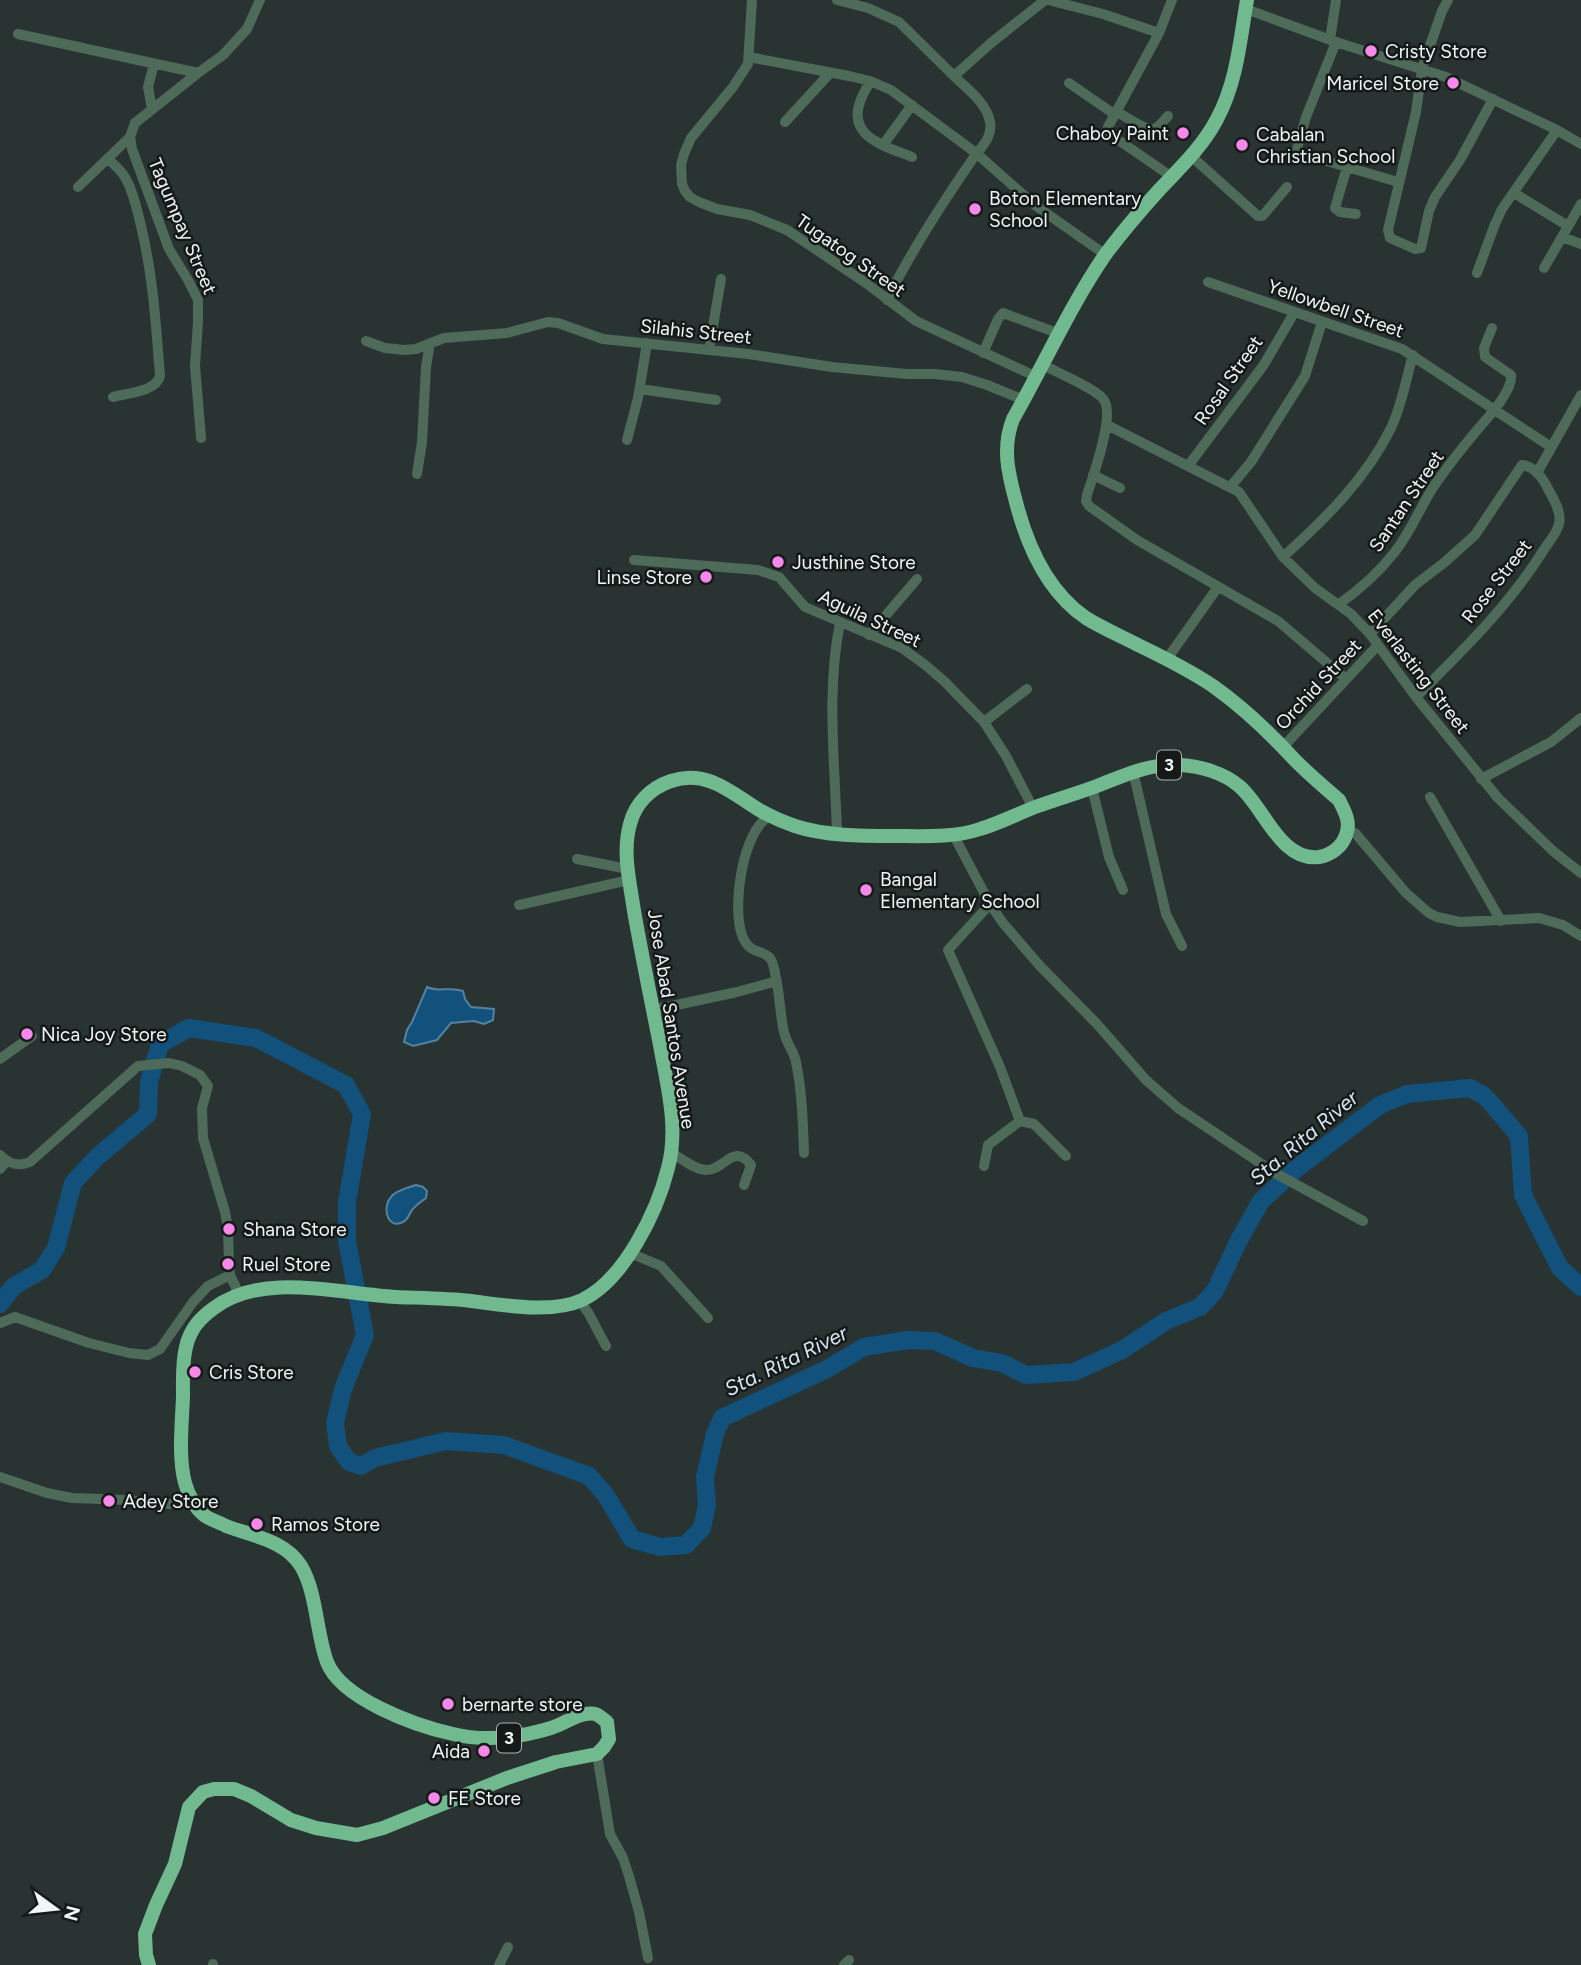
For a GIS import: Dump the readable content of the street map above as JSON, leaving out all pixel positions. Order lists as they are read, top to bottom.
{
  "streets": {
    "highway": ["3", "Jose Abad Santos Avenue"],
    "street": [
      "Tagumpay Street",
      "Tugatog Street",
      "Yellowbell Street",
      "Silahis Street",
      "Rosal Street",
      "Santan Street",
      "Rose Street",
      "Aguila Street",
      "Everlasting Street",
      "Orchid Street"
    ]
  },
  "crossings": [
    ["Yellowbell Street", "Rosal Street"],
    ["Yellowbell Street", "Santan Street"],
    ["Rosal Street", "Everlasting Street"],
    ["Santan Street", "Everlasting Street"],
    ["Rose Street", "Everlasting Street"],
    ["Aguila Street", "Jose Abad Santos Avenue"],
    ["Everlasting Street", "Orchid Street"],
    ["3", "Jose Abad Santos Avenue"]
  ],
  "water": ["Sta. Rita River"],
  "places": [
    "Cristy Store",
    "Maricel Store",
    "Chaboy Paint",
    "Cabalan Christian School",
    "Boton Elementary School",
    "Justhine Store",
    "Linse Store",
    "Bangal Elementary School",
    "Nica Joy Store",
    "Shana Store",
    "Ruel Store",
    "Cris Store",
    "Adey Store",
    "Ramos Store",
    "bernarte store",
    "Aida",
    "FE Store"
  ],
  "north": "right"
}
